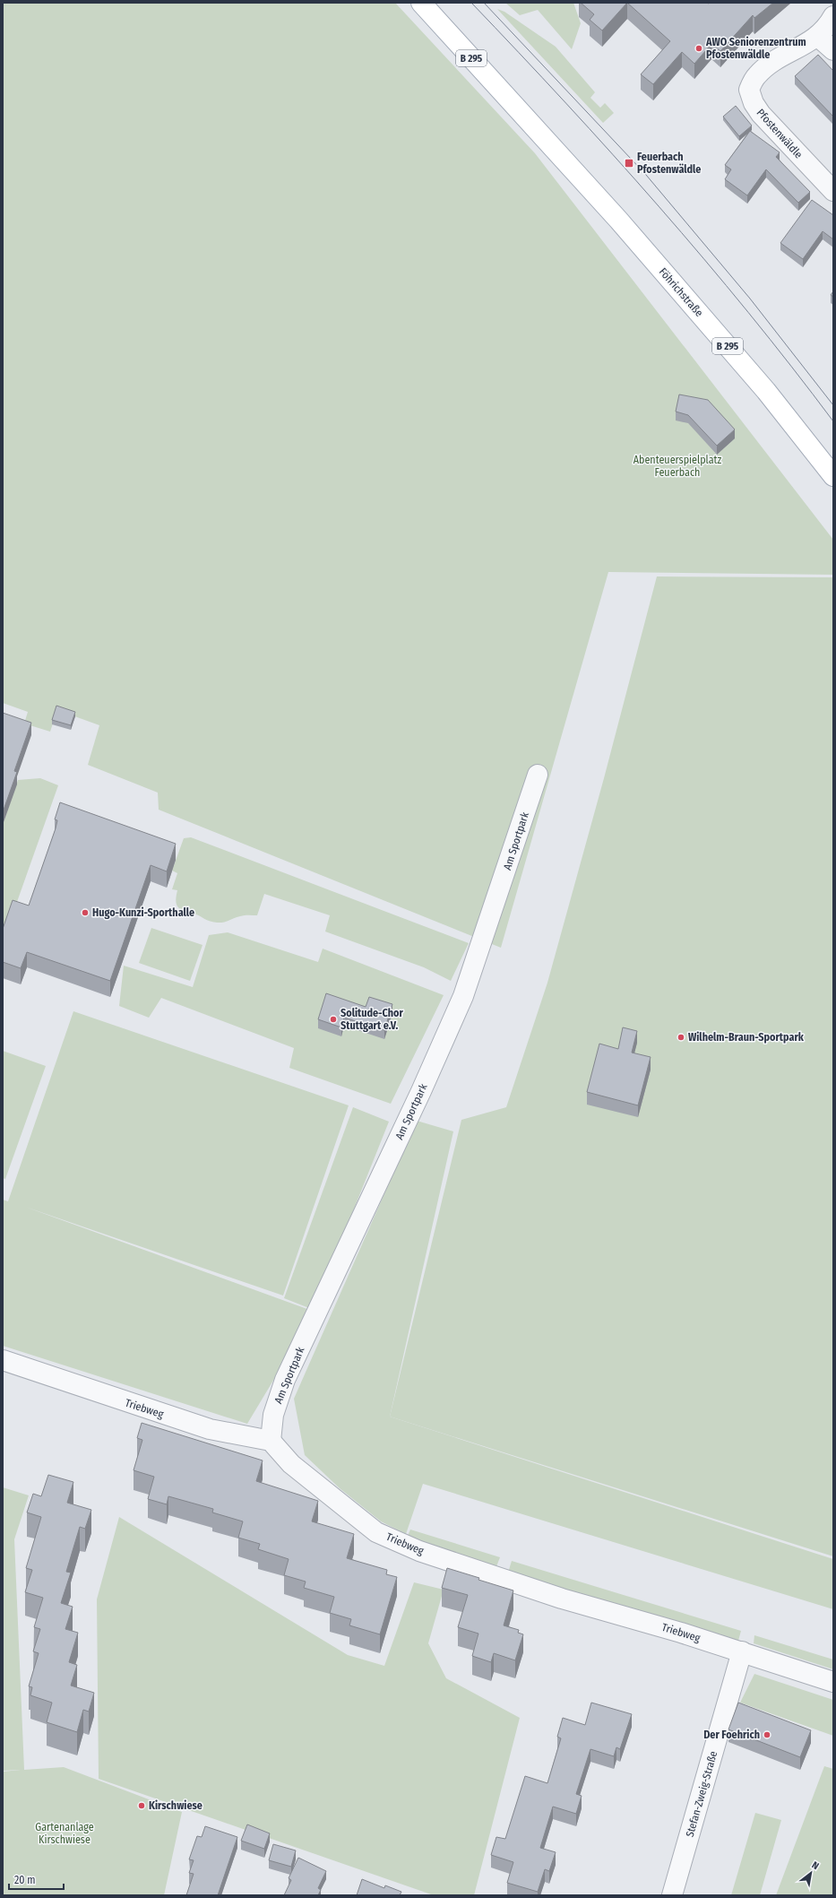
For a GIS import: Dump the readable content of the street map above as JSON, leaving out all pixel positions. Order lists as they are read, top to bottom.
{
  "streets": {
    "main road": ["B 295", "Föhrichstraße"],
    "street": [
      "Pfostenwäldle",
      "Am Sportpark",
      "Triebweg",
      "Stefan-Zweig-Straße"
    ]
  },
  "crossings": [
    ["Am Sportpark", "Triebweg"],
    ["Triebweg", "Stefan-Zweig-Straße"]
  ],
  "parks": ["Abenteuerspielplatz Feuerbach", "Gartenanlage Kirschwiese"],
  "places": {
    "other": [
      "AWO Seniorenzentrum Pfostenwäldle",
      "Hugo-Kunzi-Sporthalle",
      "Solitude-Chor Stuttgart e.V.",
      "Wilhelm-Braun-Sportpark",
      "Der Foehrich",
      "Kirschwiese"
    ],
    "transit": ["Feuerbach Pfostenwäldle"]
  },
  "scale_bar": "20 m",
  "north": "top right"
}
